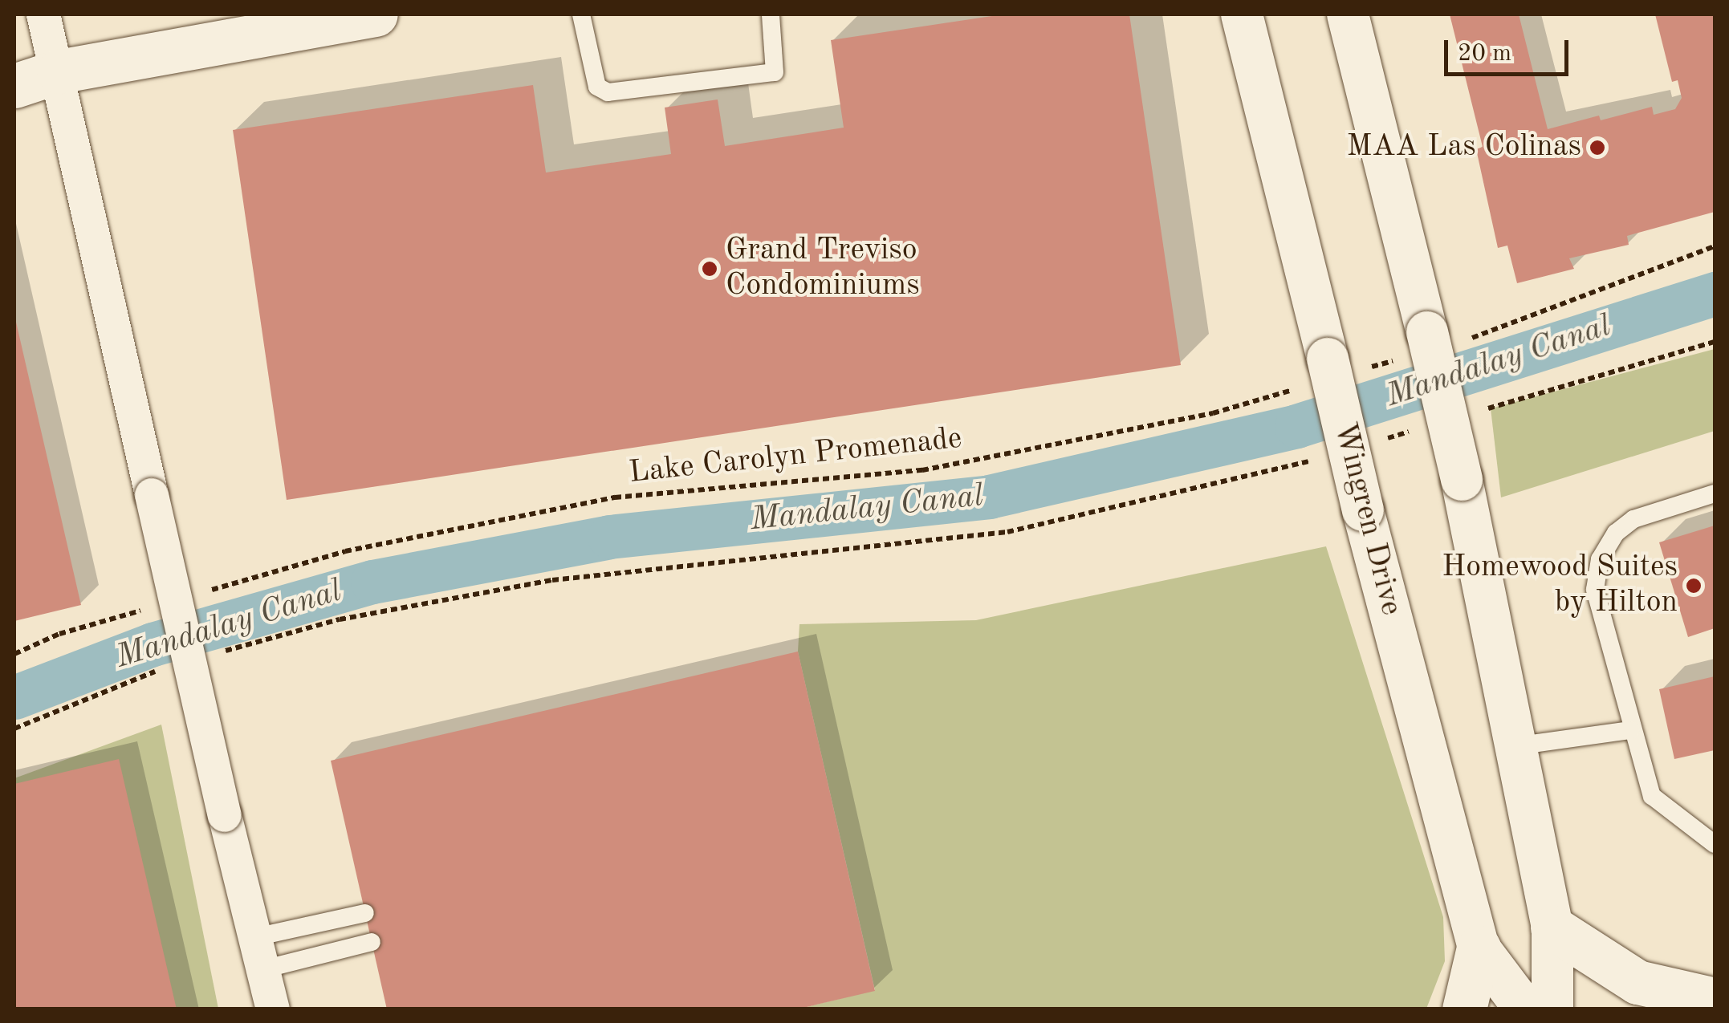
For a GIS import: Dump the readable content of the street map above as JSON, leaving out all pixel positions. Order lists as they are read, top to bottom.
{
  "streets": {
    "street": ["Wingren Drive"],
    "path": ["Lake Carolyn Promenade"]
  },
  "crossings": [
    ["Lake Carolyn Promenade", "Wingren Drive"]
  ],
  "water": ["Mandalay Canal"],
  "places": ["MAA Las Colinas", "Grand Treviso Condominiums", "Homewood Suites by Hilton"],
  "scale_bar": "20 m"
}
